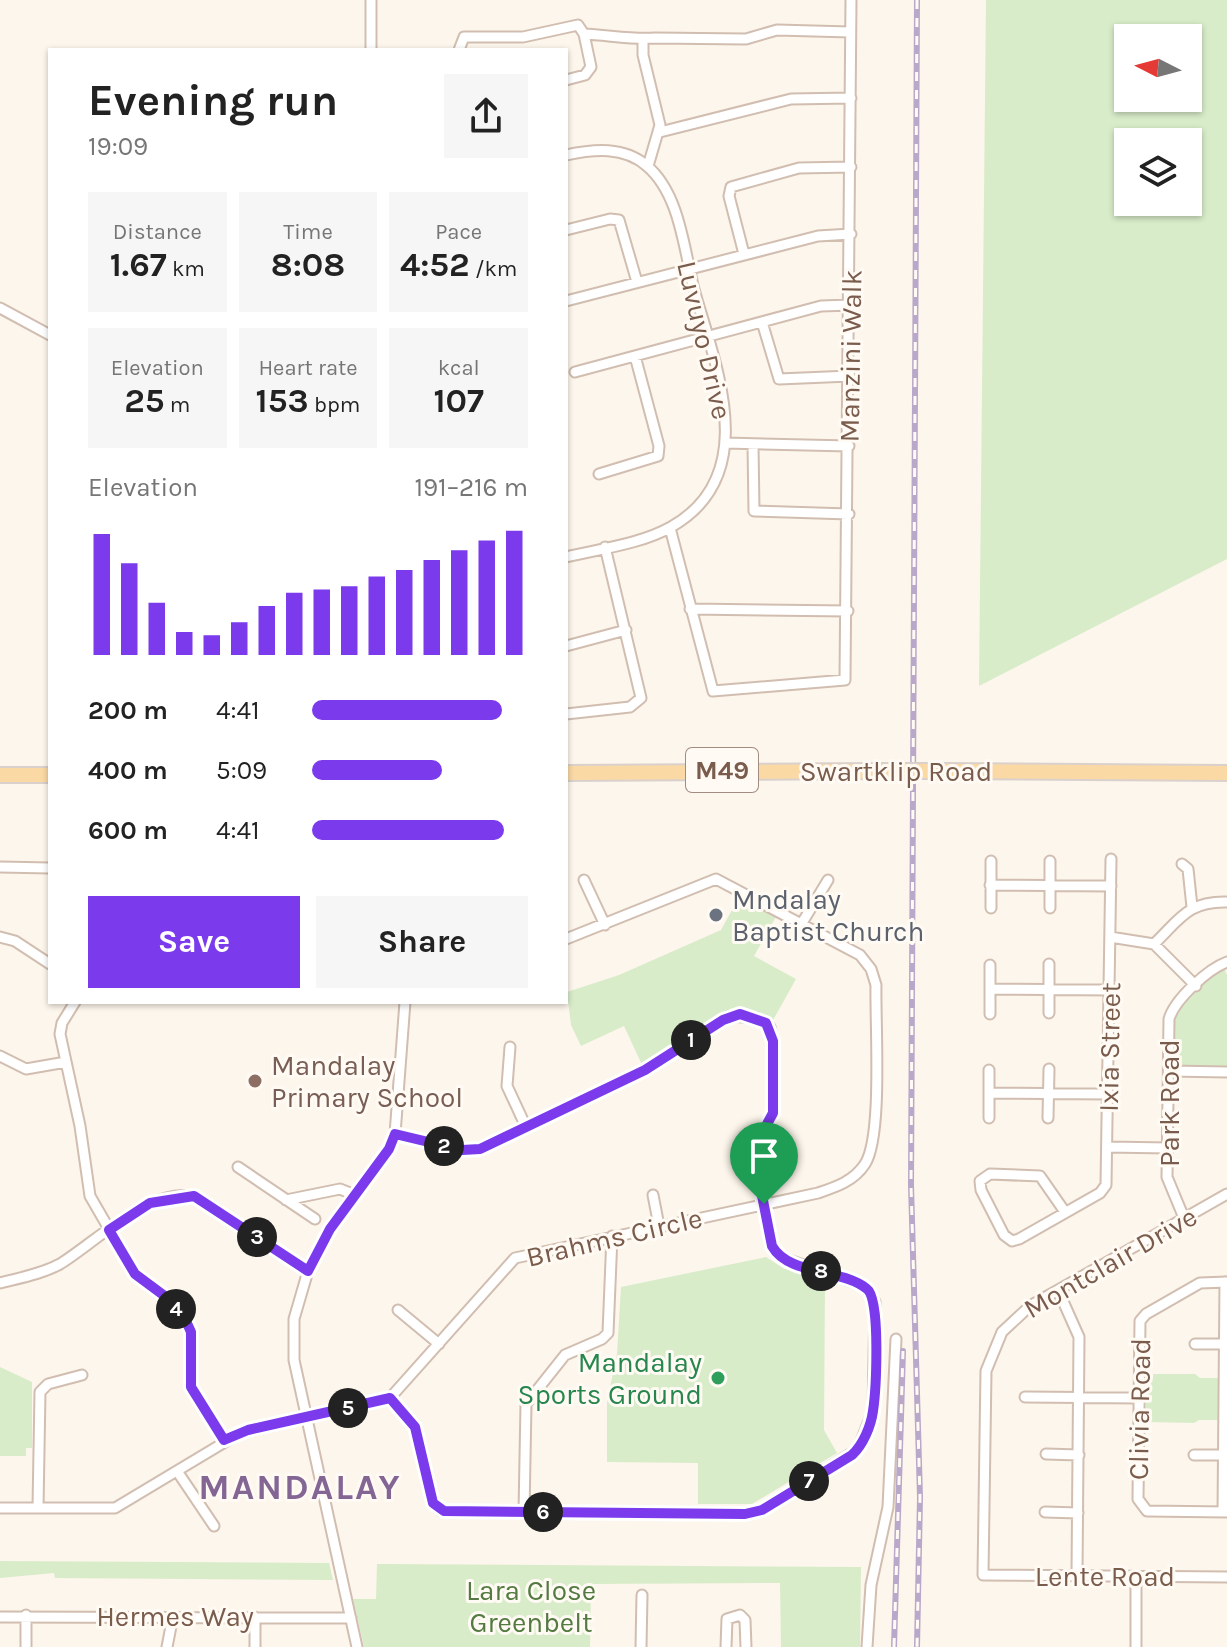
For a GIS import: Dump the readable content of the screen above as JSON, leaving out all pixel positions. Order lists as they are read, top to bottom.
{
  "streets": {
    "main road": ["M49", "Swartklip Road"],
    "street": [
      "Luvuyo Drive",
      "Manzini Walk",
      "Ixia Street",
      "Park Road",
      "Brahms Circle",
      "Montclair Drive",
      "Clivia Road",
      "Lente Road",
      "Hermes Way"
    ]
  },
  "crossings": [
    ["Park Road", "Montclair Drive"],
    ["Montclair Drive", "Lente Road"]
  ],
  "districts": ["MANDALAY"],
  "parks": ["Lara Close Greenbelt"],
  "places": ["Mndalay Baptist Church", "Mandalay Primary School", "Mandalay Sports Ground"],
  "north": "left",
  "page": {
    "heading": ["Evening run", "19:09"],
    "stats": [
      ["Distance", "1.67 km"],
      ["Time", "8:08"],
      ["Pace", "4:52 /km"],
      ["Elevation", "25 m"],
      ["Heart rate", "153 bpm"],
      ["kcal", "107"]
    ],
    "chart": ["Elevation", "191–216 m"],
    "list": [
      {
        "name": "200 m",
        "note": "4:41"
      },
      {
        "name": "400 m",
        "note": "5:09"
      },
      {
        "name": "600 m",
        "note": "4:41"
      }
    ],
    "buttons": ["Save", "Share"],
    "pins": [
      "1",
      "2",
      "3",
      "8",
      "4",
      "5",
      "7",
      "6"
    ]
  }
}
